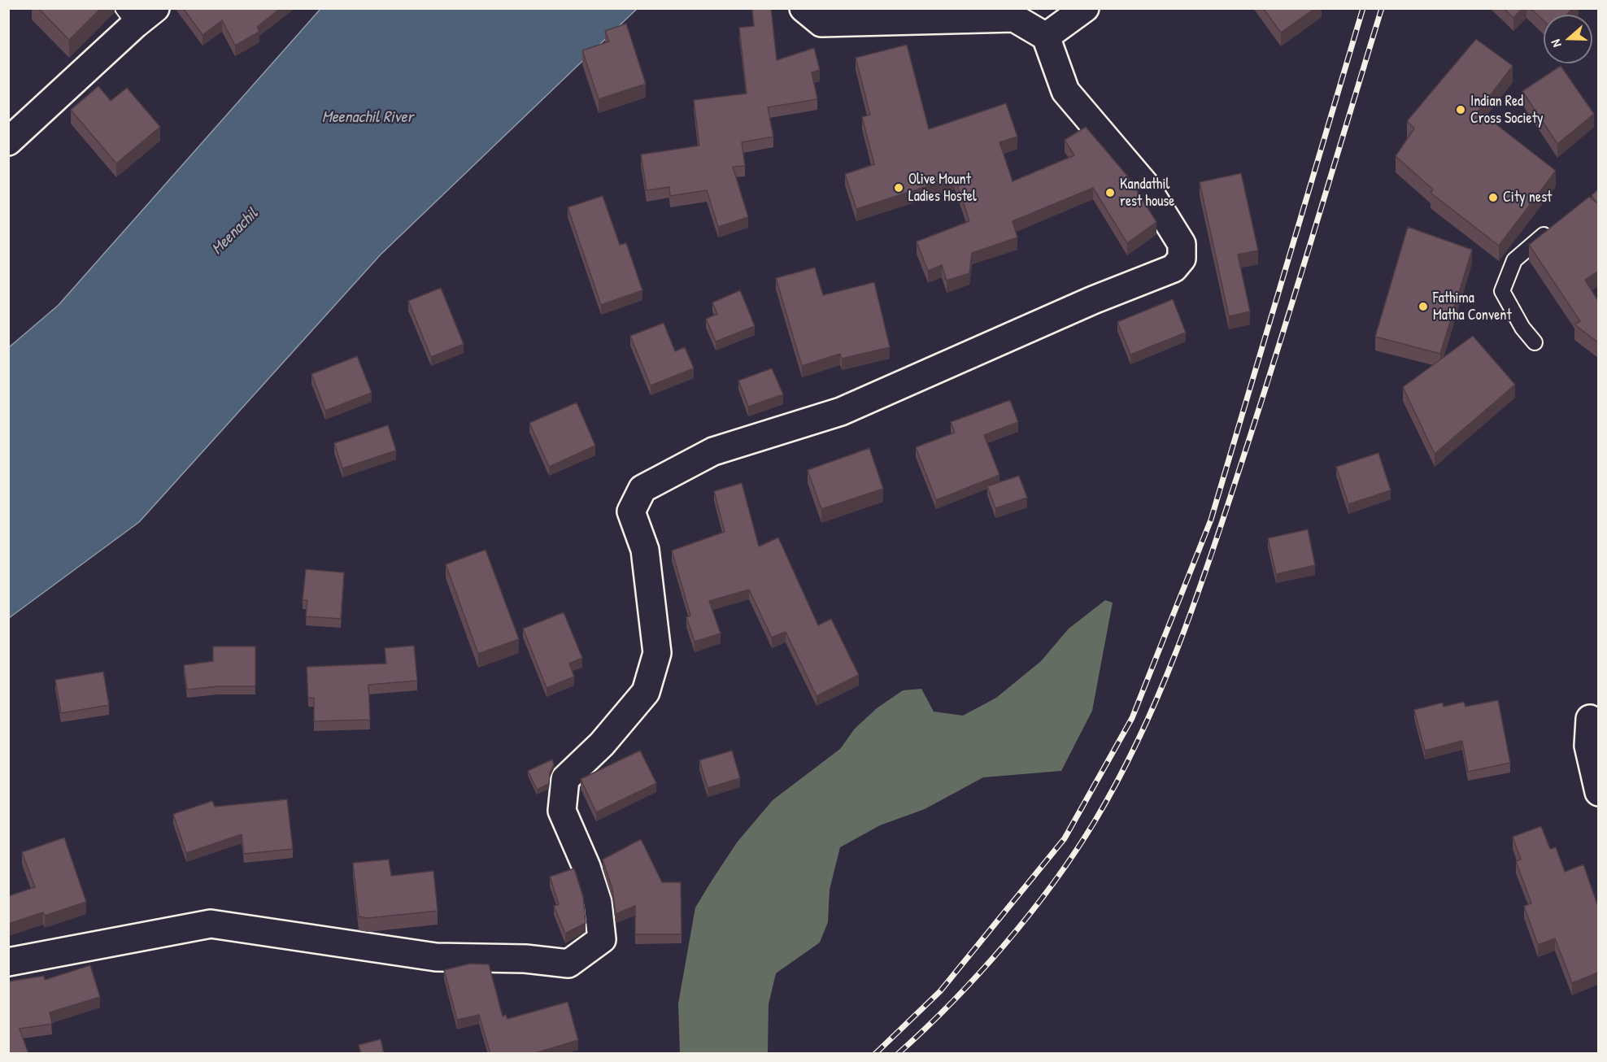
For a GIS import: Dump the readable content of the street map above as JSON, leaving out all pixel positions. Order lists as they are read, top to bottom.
{
  "water": ["Meenachil River", "Meenachil"],
  "places": [
    "Indian Red Cross Society",
    "Olive Mount Ladies Hostel",
    "Kandathil rest house",
    "City nest",
    "Fathima Matha Convent"
  ],
  "north": "left"
}
